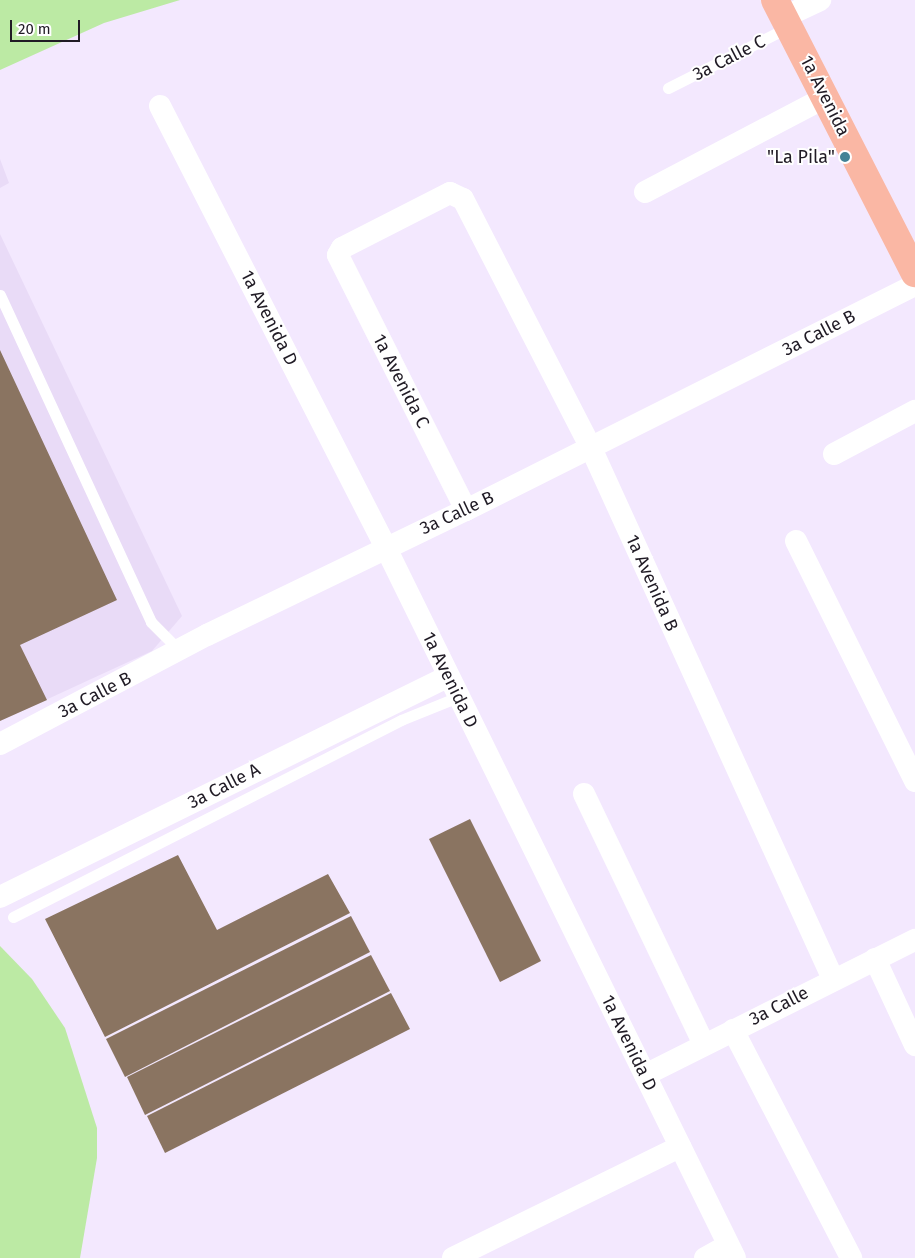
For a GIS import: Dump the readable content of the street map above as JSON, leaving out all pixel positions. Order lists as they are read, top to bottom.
{
  "streets": {
    "main road": ["1a Avenida"],
    "street": [
      "3a Calle C",
      "1a Avenida D",
      "3a Calle B",
      "1a Avenida C",
      "1a Avenida B",
      "3a Calle A",
      "3a Calle"
    ]
  },
  "crossings": [
    ["3a Calle C", "1a Avenida"],
    ["1a Avenida D", "3a Calle B"],
    ["1a Avenida D", "3a Calle A"],
    ["1a Avenida D", "3a Calle"],
    ["3a Calle B", "1a Avenida C"],
    ["3a Calle B", "1a Avenida B"],
    ["1a Avenida C", "1a Avenida B"],
    ["1a Avenida B", "3a Calle"]
  ],
  "places": ["\"La Pila\""],
  "scale_bar": "20 m"
}
